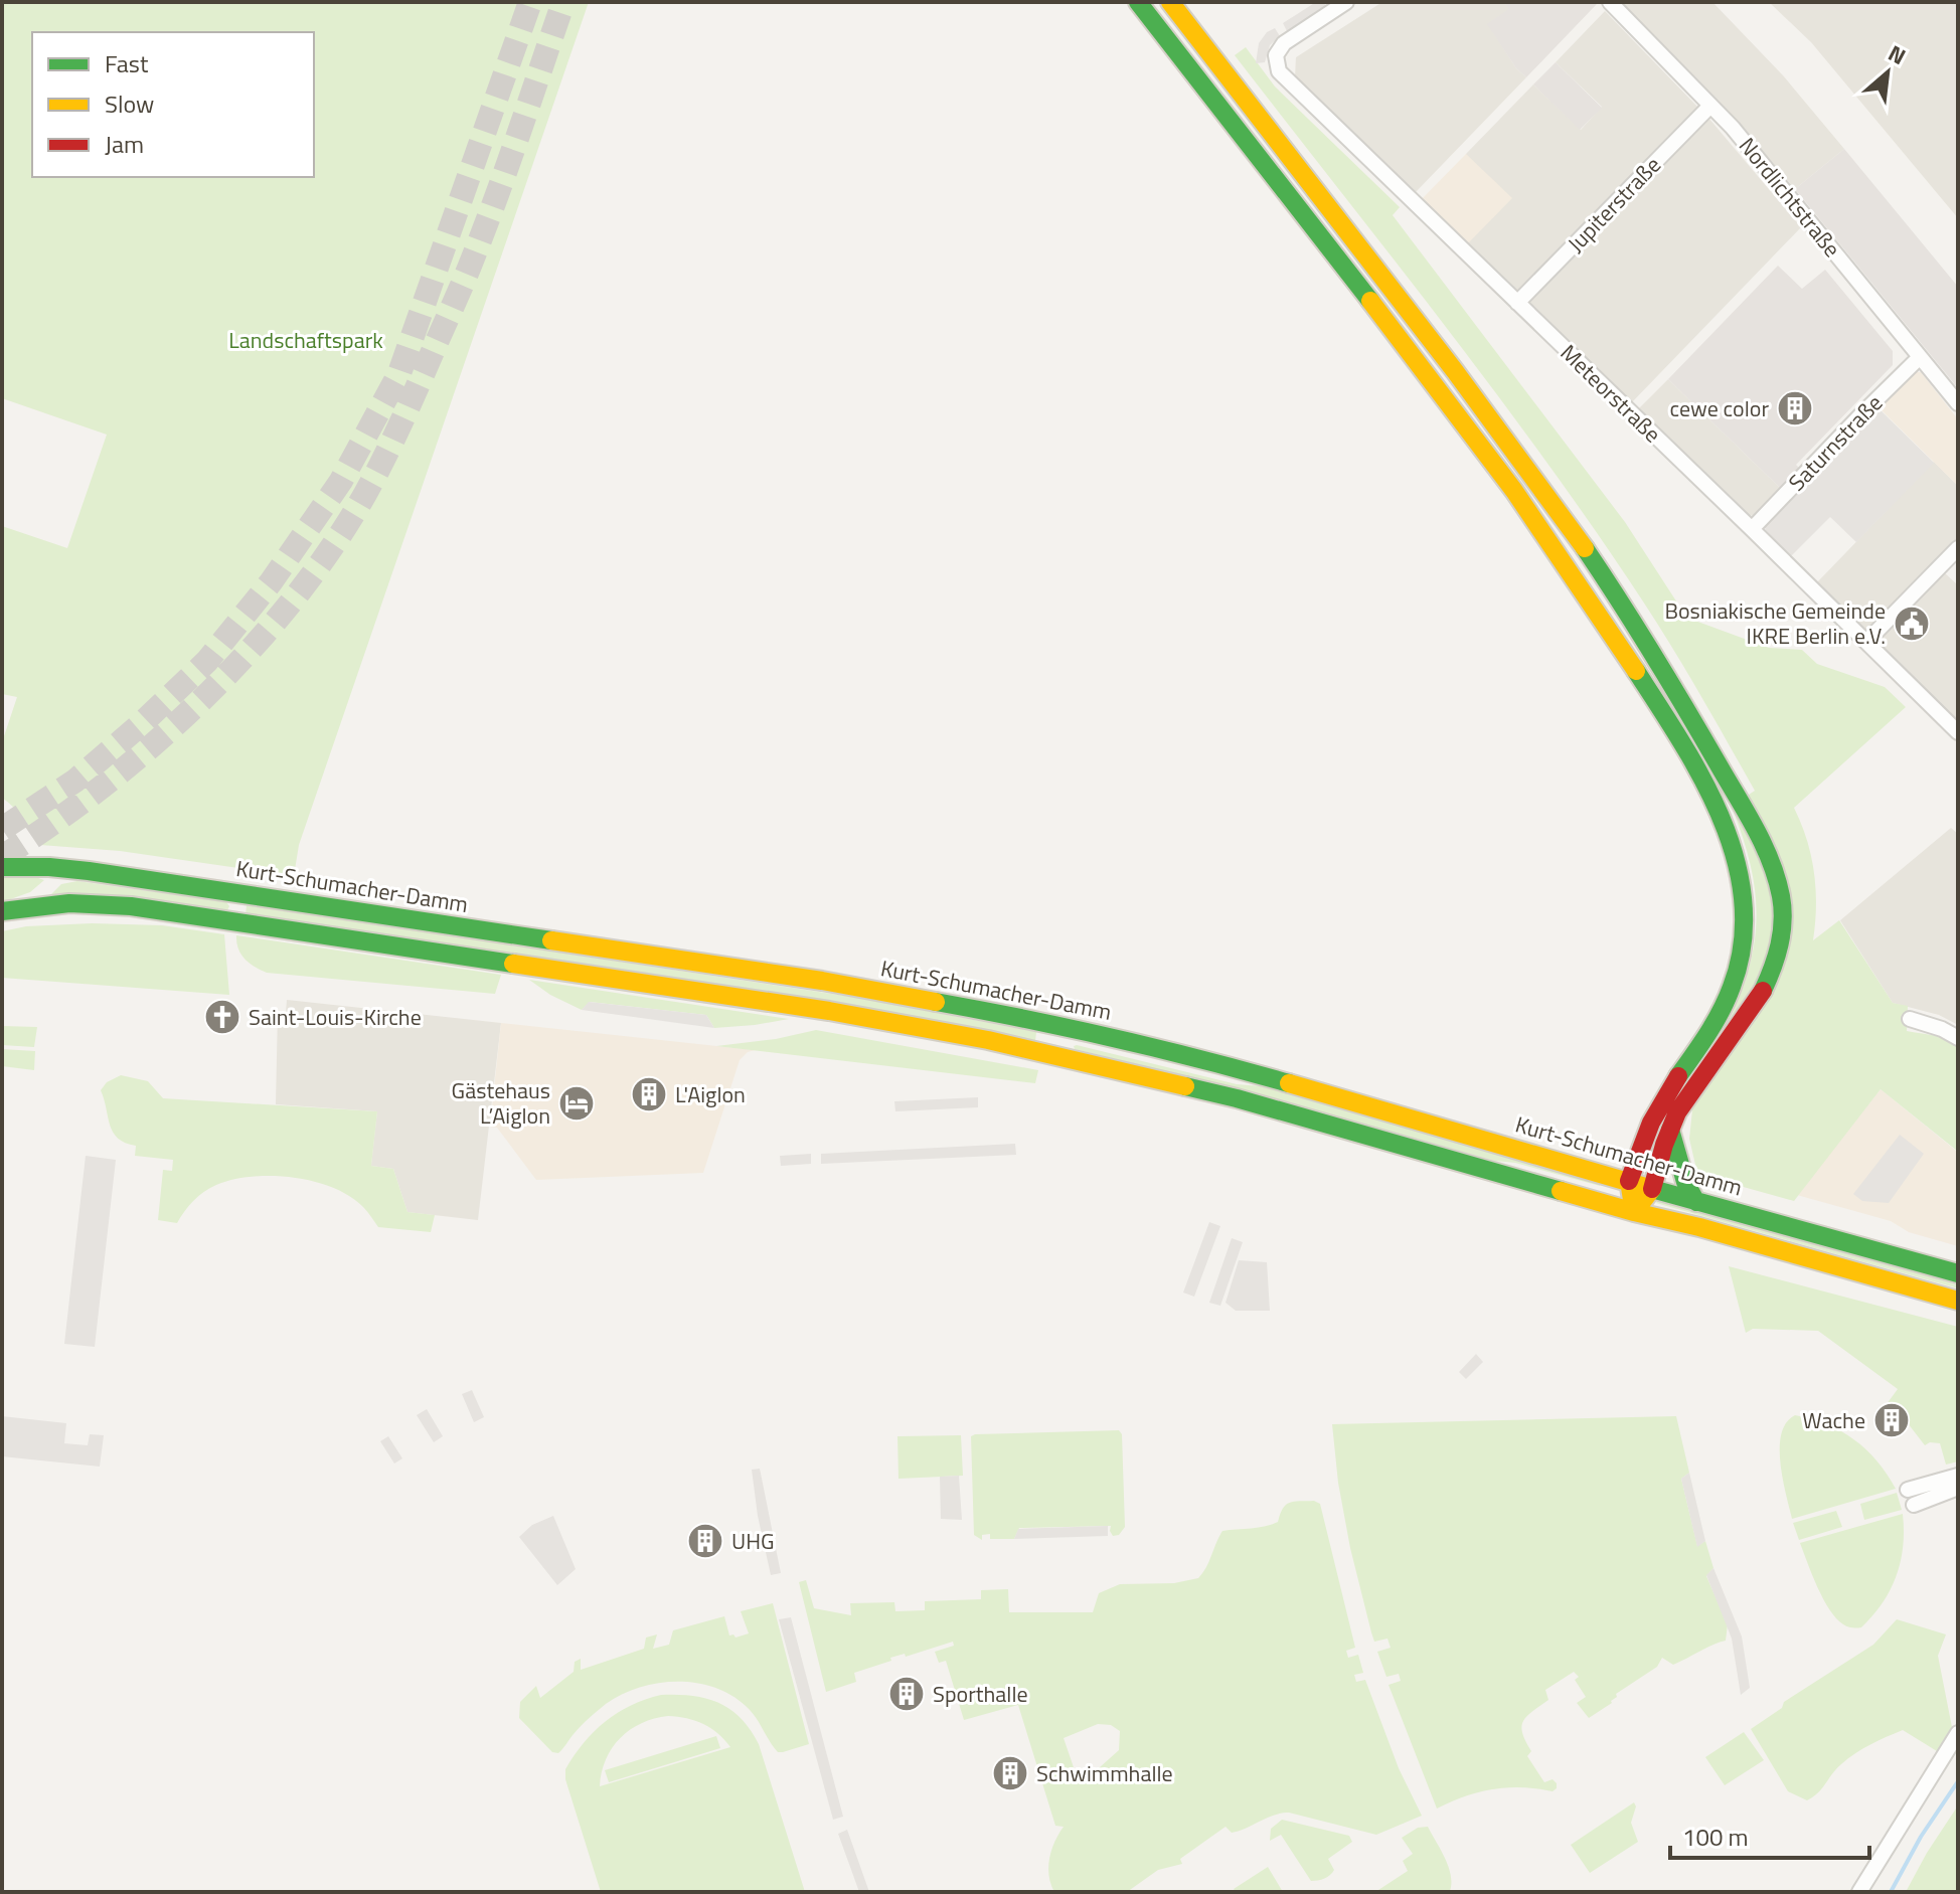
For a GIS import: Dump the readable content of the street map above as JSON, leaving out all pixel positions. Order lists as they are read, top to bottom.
{
  "streets": {
    "main road": ["Kurt-Schumacher-Damm"],
    "street": [
      "Nordlichtstraße",
      "Jupiterstraße",
      "Meteorstraße",
      "Saturnstraße"
    ]
  },
  "crossings": [
    ["Nordlichtstraße", "Jupiterstraße"],
    ["Nordlichtstraße", "Saturnstraße"],
    ["Jupiterstraße", "Meteorstraße"],
    ["Meteorstraße", "Saturnstraße"]
  ],
  "parks": ["Landschaftspark"],
  "places": {
    "building": [
      "cewe color",
      "L'Aiglon",
      "Wache",
      "UHG",
      "Sporthalle",
      "Schwimmhalle"
    ],
    "public building": ["Bosniakische Gemeinde IKRE Berlin e.V."],
    "church": ["Saint-Louis-Kirche"],
    "hotel": ["Gästehaus L’Aiglon"]
  },
  "legend": ["Fast", "Slow", "Jam"],
  "scale_bar": "100 m",
  "north": "top right"
}
